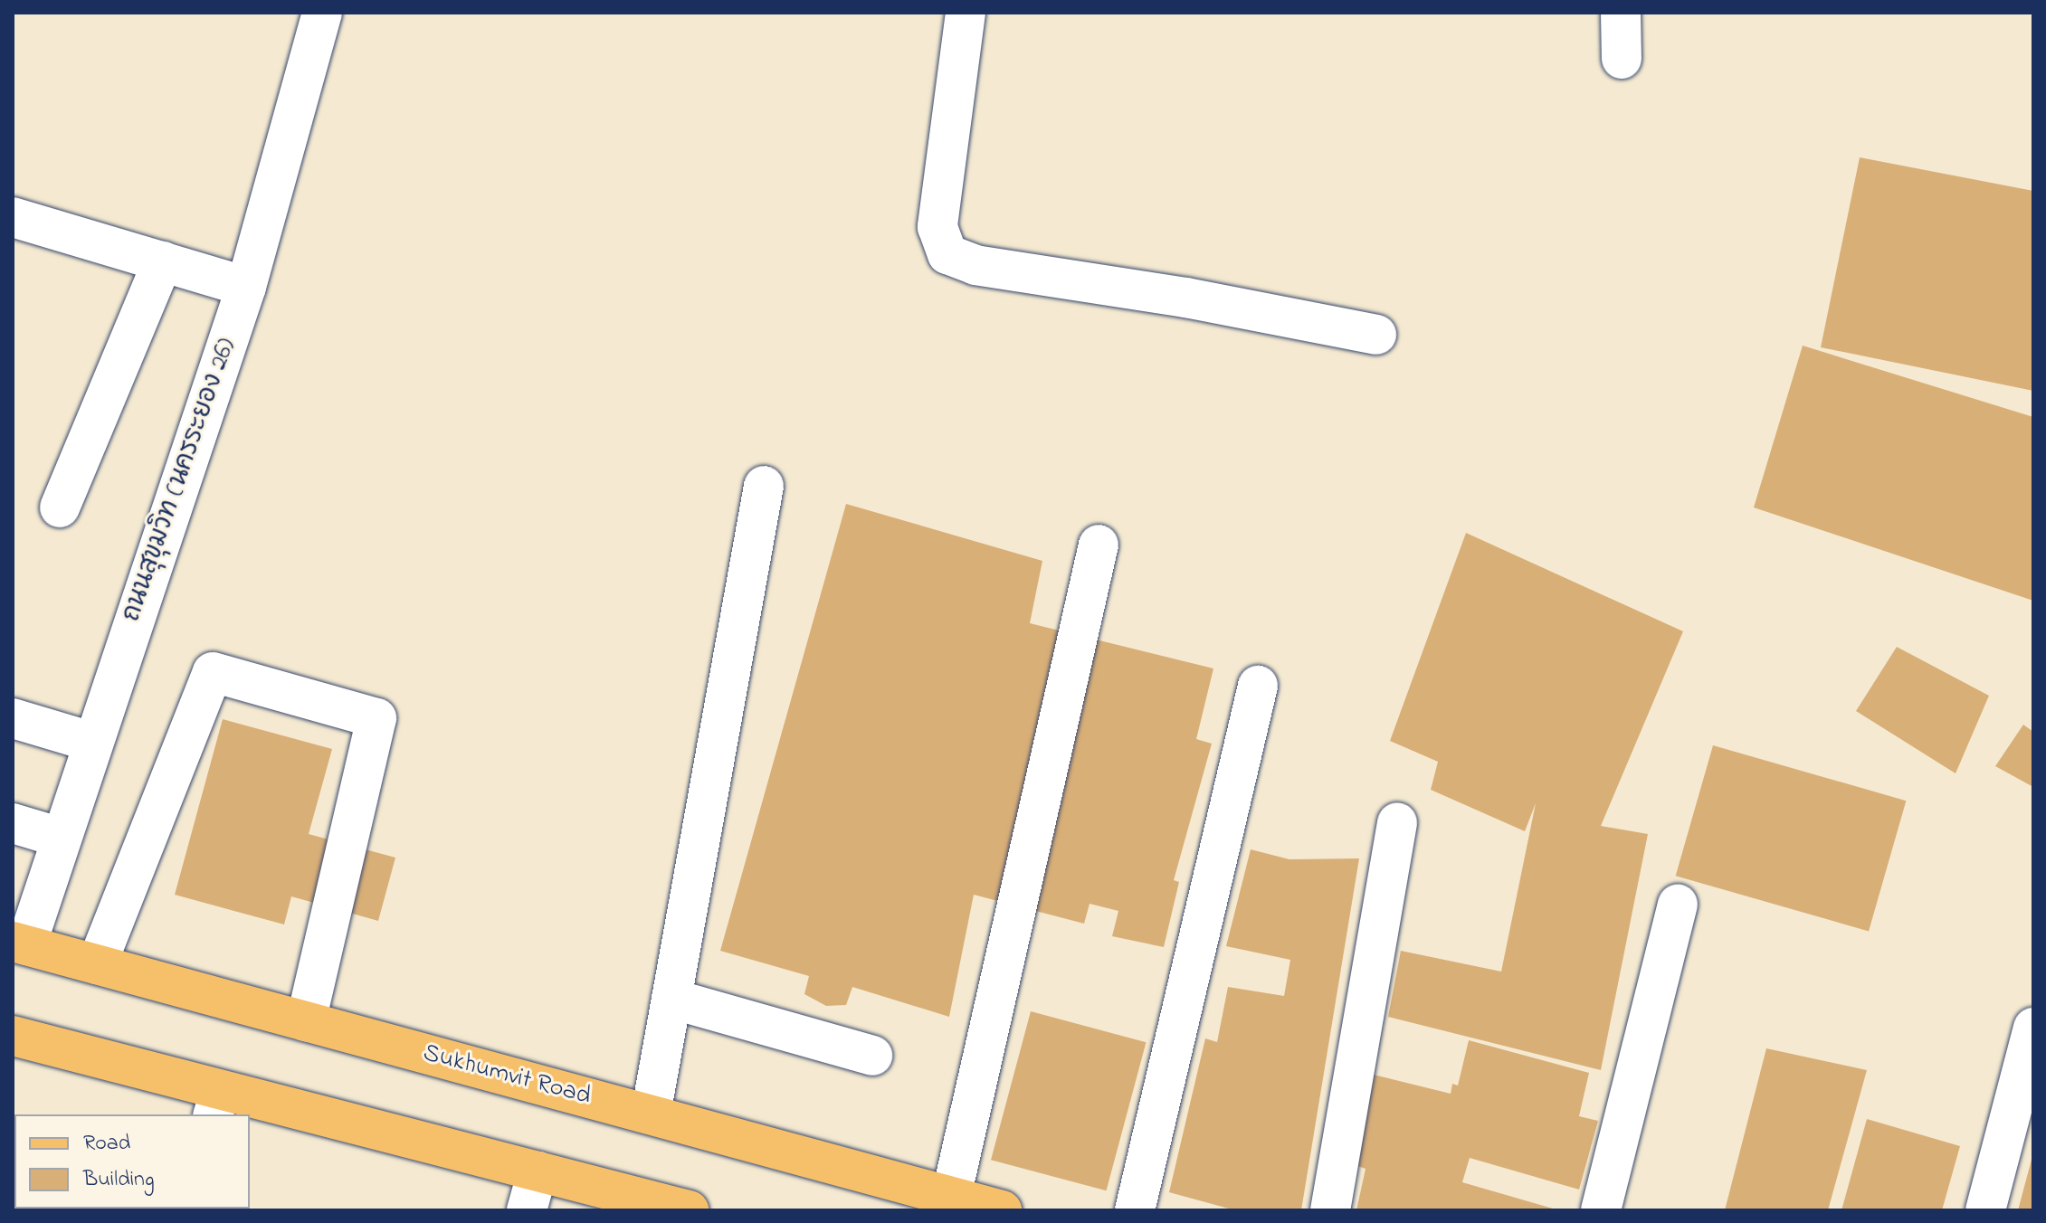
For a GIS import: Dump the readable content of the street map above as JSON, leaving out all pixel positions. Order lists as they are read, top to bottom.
{
  "streets": {
    "main road": ["Sukhumvit Road"],
    "street": ["ถนนสุขุมวิท (นครระยอง 26)"]
  },
  "crossings": [
    ["ถนนสุขุมวิท (นครระยอง 26)", "Sukhumvit Road"]
  ],
  "legend": ["Road", "Building"]
}
